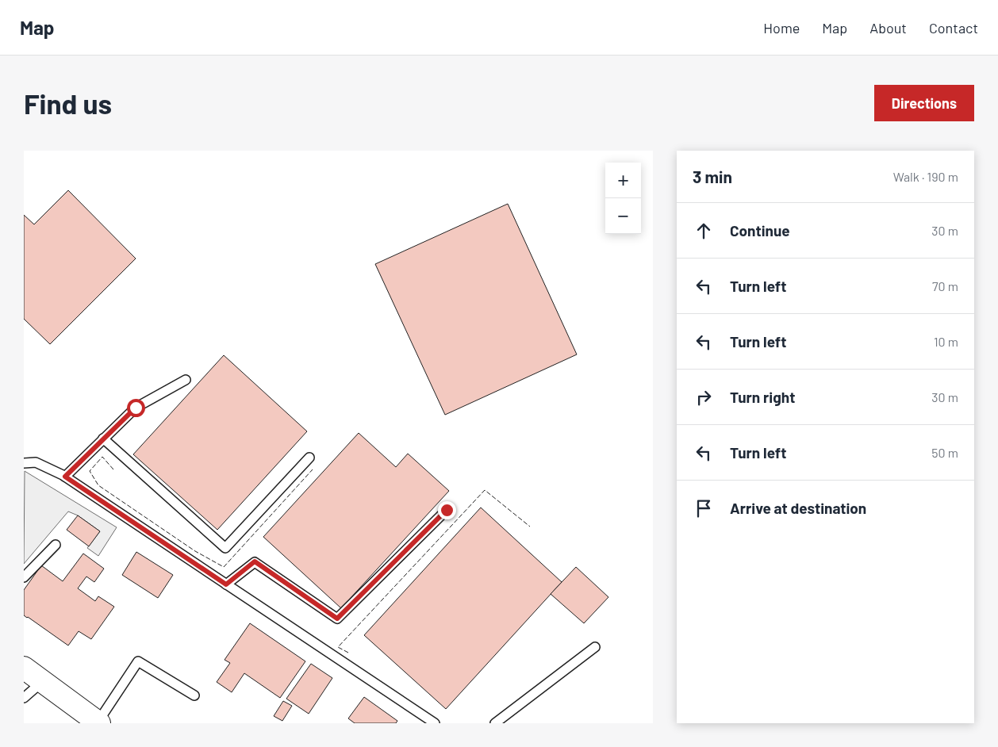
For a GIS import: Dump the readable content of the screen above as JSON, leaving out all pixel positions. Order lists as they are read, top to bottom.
{
  "page": {
    "header": "Map",
    "nav": [
      "Home",
      "Map",
      "About",
      "Contact"
    ],
    "buttons": "Directions",
    "title": "Find us",
    "heading": ["3 min", "Walk · 190 m"],
    "map_buttons": ["+", "−"],
    "list": [
      ["Continue", "30 m"],
      ["Turn left", "70 m"],
      ["Turn left", "10 m"],
      ["Turn right", "30 m"],
      ["Turn left", "50 m"],
      "Arrive at destination"
    ]
  }
}
